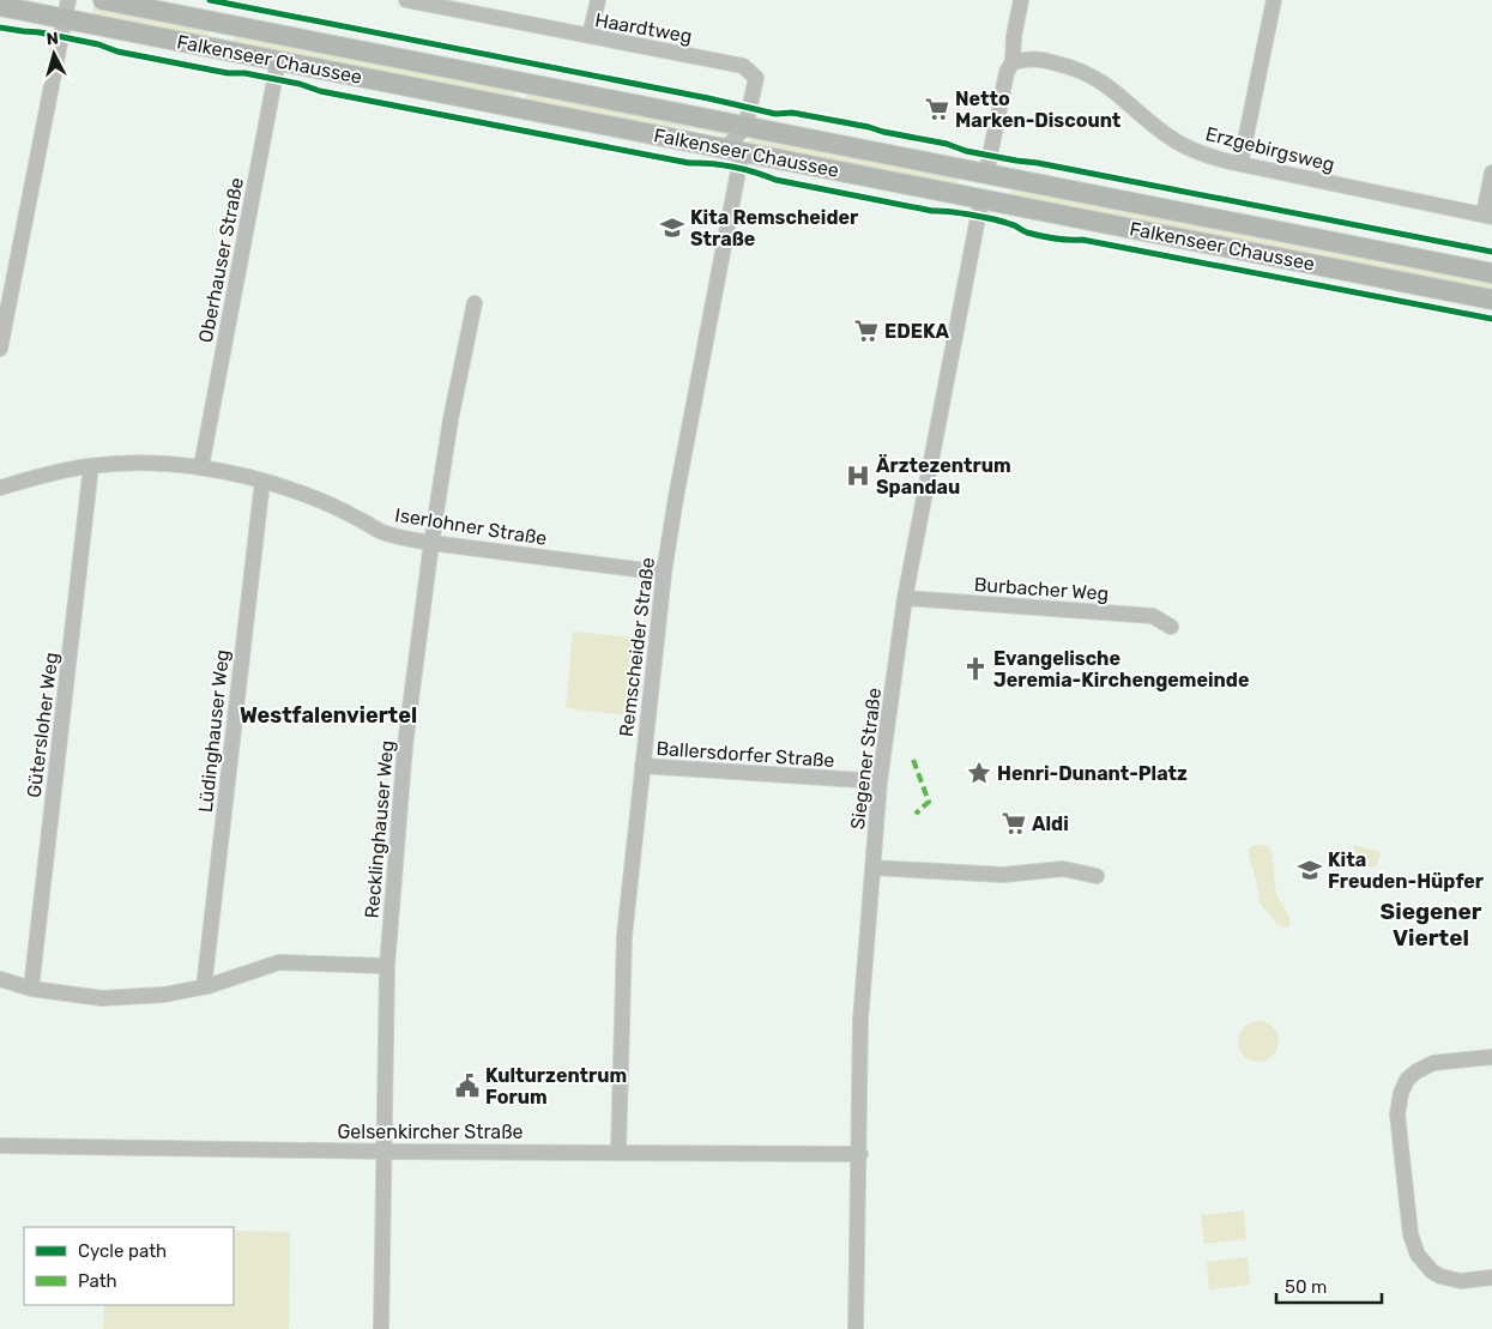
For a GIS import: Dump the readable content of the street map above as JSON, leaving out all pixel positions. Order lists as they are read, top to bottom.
{
  "streets": {
    "main road": ["Falkenseer Chaussee"],
    "street": [
      "Haardtweg",
      "Erzgebirgsweg",
      "Oberhauser Straße",
      "Iserlohner Straße",
      "Burbacher Weg",
      "Remscheider Straße",
      "Gütersloher Weg",
      "Lüdinghauser Weg",
      "Ballersdorfer Straße",
      "Siegener Straße",
      "Recklinghauser Weg",
      "Gelsenkircher Straße"
    ]
  },
  "crossings": [
    ["Haardtweg", "Falkenseer Chaussee"],
    ["Falkenseer Chaussee", "Oberhauser Straße"],
    ["Falkenseer Chaussee", "Remscheider Straße"],
    ["Falkenseer Chaussee", "Siegener Straße"],
    ["Oberhauser Straße", "Iserlohner Straße"],
    ["Iserlohner Straße", "Remscheider Straße"],
    ["Iserlohner Straße", "Gütersloher Weg"],
    ["Iserlohner Straße", "Lüdinghauser Weg"],
    ["Iserlohner Straße", "Recklinghauser Weg"],
    ["Burbacher Weg", "Siegener Straße"],
    ["Remscheider Straße", "Ballersdorfer Straße"],
    ["Remscheider Straße", "Gelsenkircher Straße"],
    ["Ballersdorfer Straße", "Siegener Straße"],
    ["Siegener Straße", "Gelsenkircher Straße"],
    ["Recklinghauser Weg", "Gelsenkircher Straße"]
  ],
  "districts": ["Westfalenviertel", "Siegener Viertel"],
  "places": {
    "supermarket": ["Netto Marken-Discount", "EDEKA", "Aldi"],
    "school or university": ["Kita Remscheider Straße", "Kita Freuden-Hüpfer"],
    "hospital": ["Ärztezentrum Spandau"],
    "church": ["Evangelische Jeremia-Kirchengemeinde"],
    "place": ["Henri-Dunant-Platz"],
    "public building": ["Kulturzentrum Forum"]
  },
  "legend": ["Cycle path", "Path"],
  "scale_bar": "50 m",
  "north": "top"
}
